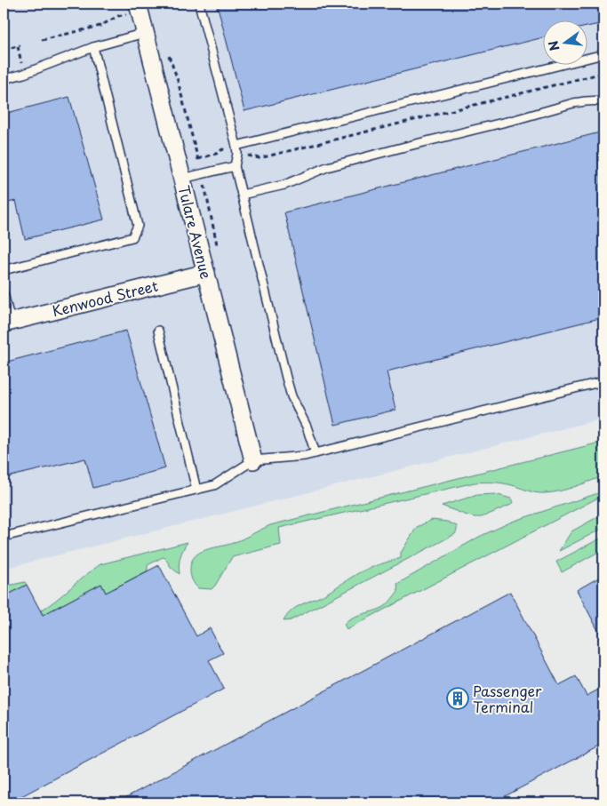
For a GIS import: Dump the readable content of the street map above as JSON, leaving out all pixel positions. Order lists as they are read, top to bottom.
{
  "streets": {
    "street": ["Tulare Avenue", "Kenwood Street"]
  },
  "crossings": [
    ["Tulare Avenue", "Kenwood Street"]
  ],
  "places": {
    "building": ["Passenger Terminal"]
  },
  "north": "left"
}
